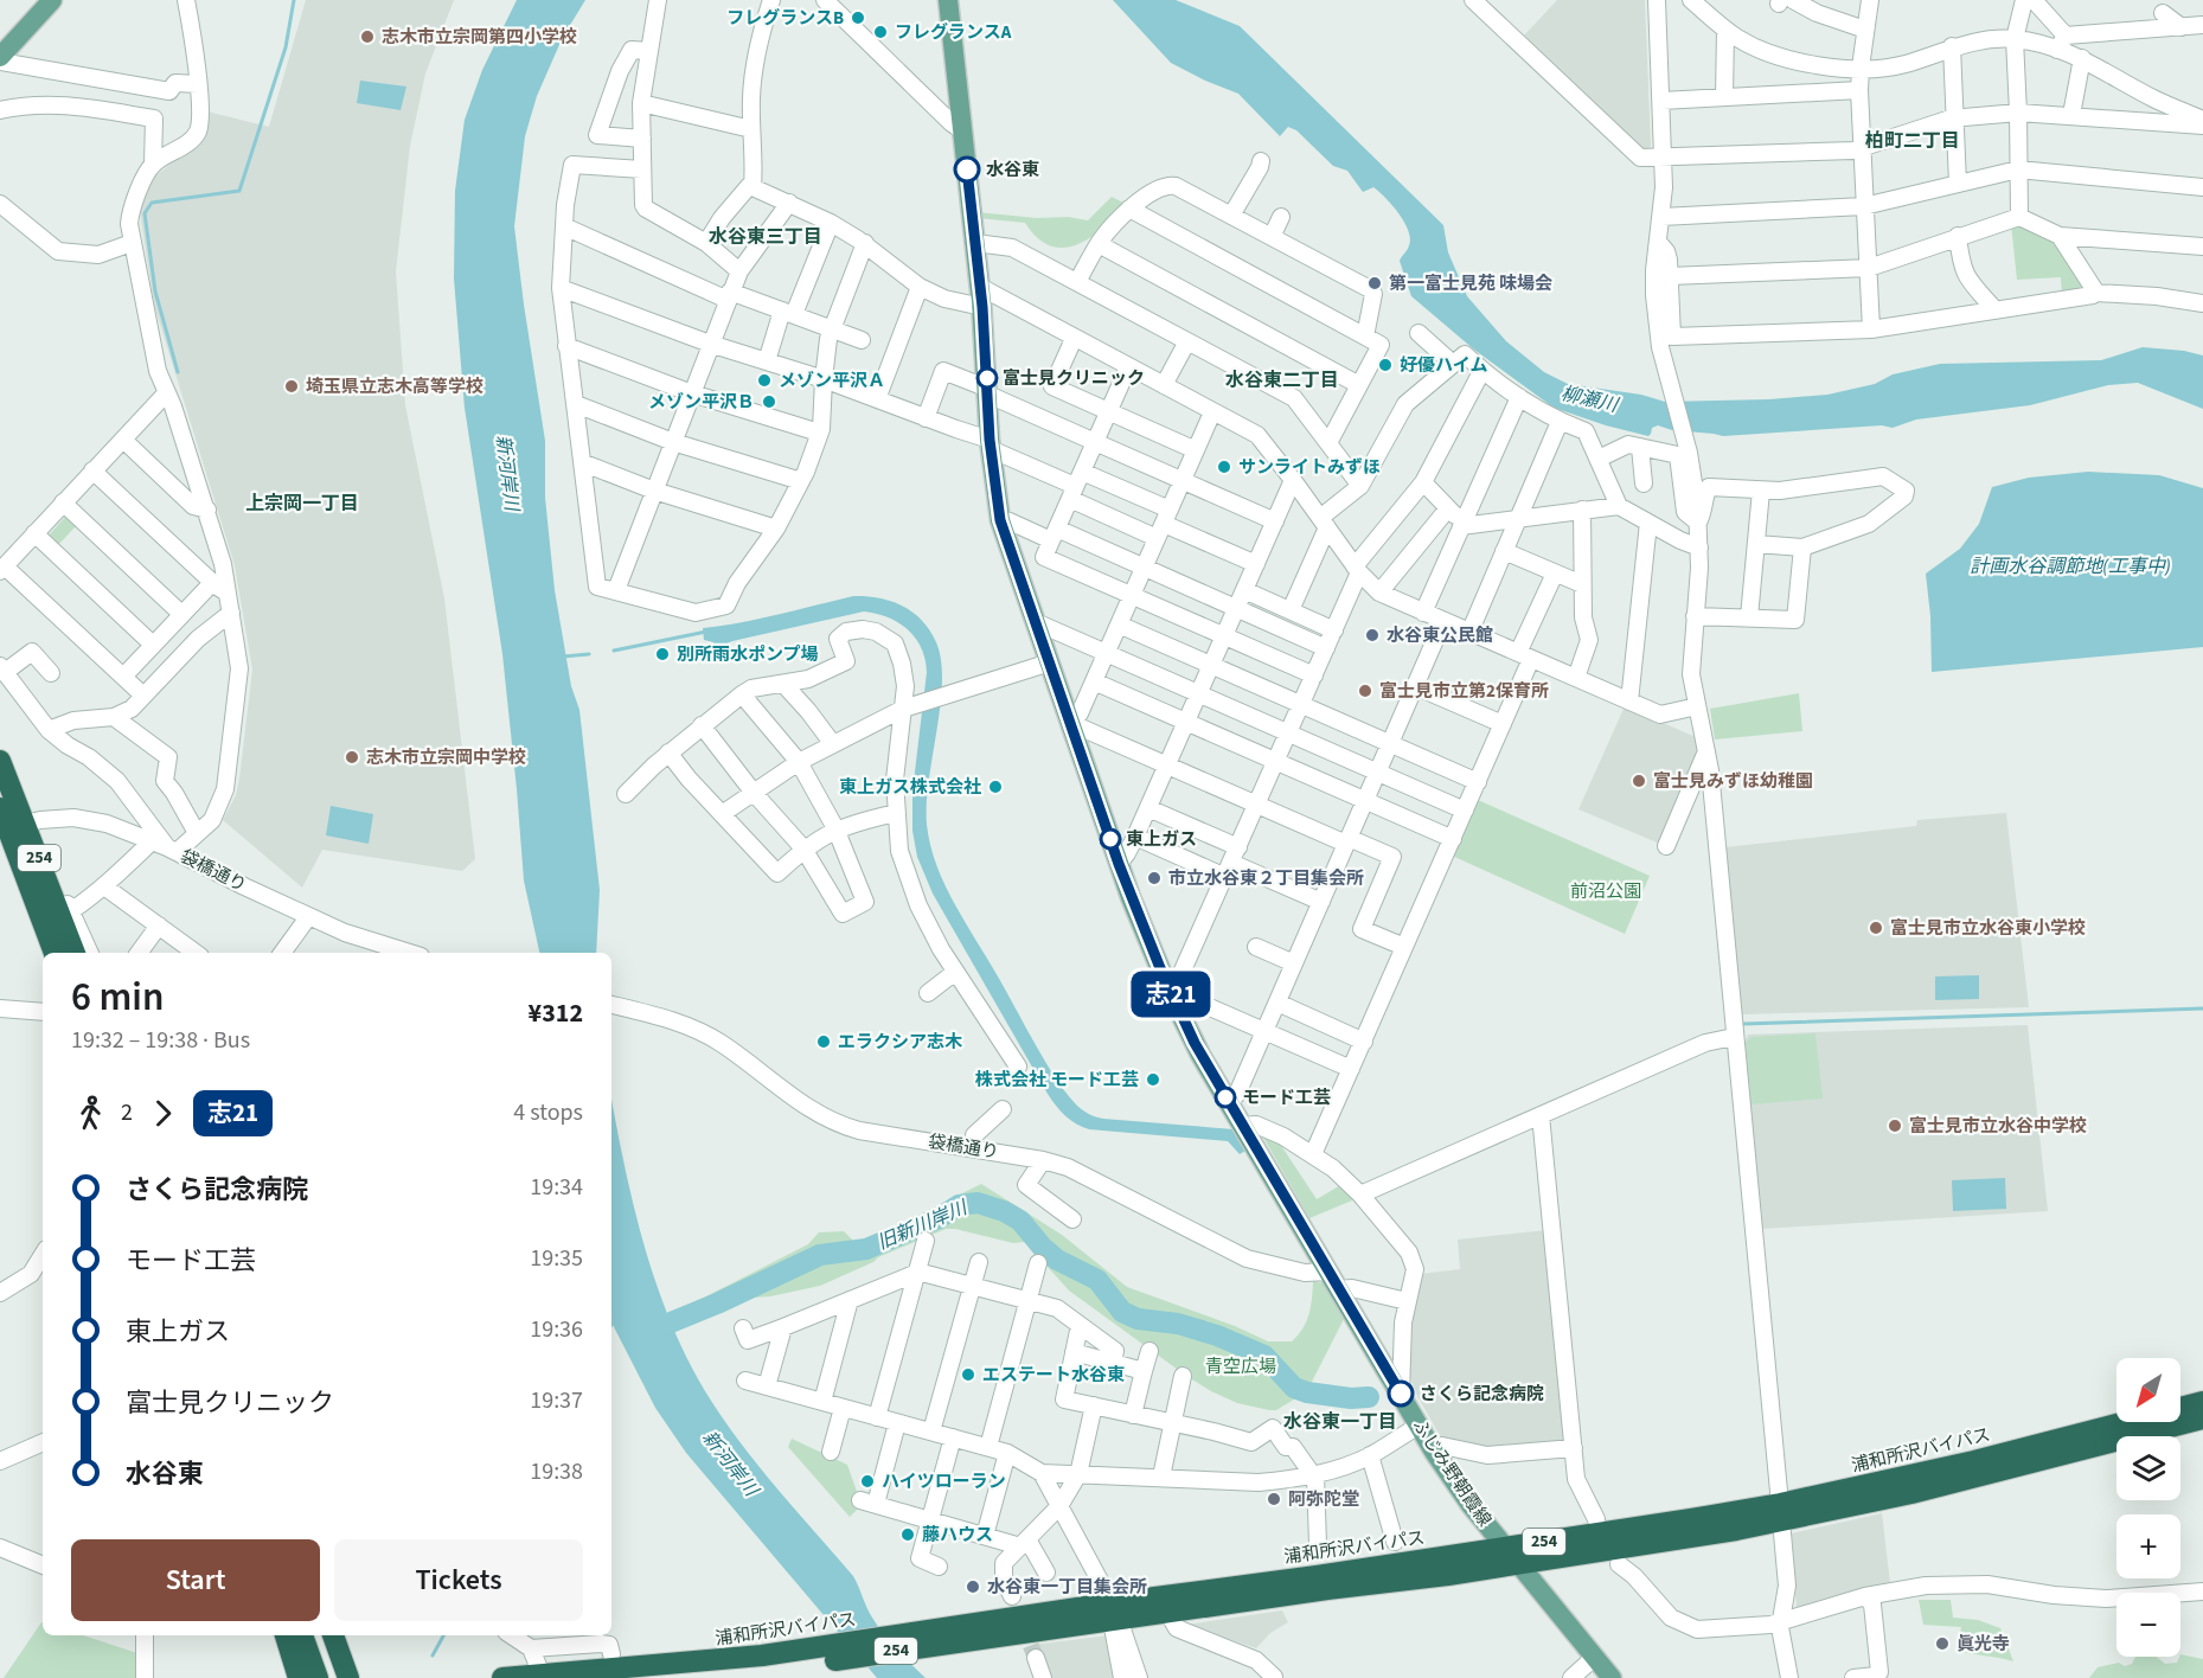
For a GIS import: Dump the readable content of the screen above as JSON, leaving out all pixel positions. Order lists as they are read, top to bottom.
{
  "streets": {
    "highway": ["254", "浦和所沢バイパス"],
    "main road": ["ふじみ野朝霞線"],
    "street": ["袋橋通り"]
  },
  "crossings": [
    ["254", "袋橋通り"],
    ["袋橋通り", "ふじみ野朝霞線"],
    ["浦和所沢バイパス", "ふじみ野朝霞線"]
  ],
  "districts": [
    "柏町二丁目",
    "水谷東三丁目",
    "水谷東二丁目",
    "上宗岡一丁目",
    "水谷東一丁目"
  ],
  "water": [
    "柳瀬川",
    "新河岸川",
    "計画水谷調節地(工事中)",
    "旧新川岸川"
  ],
  "parks": ["前沼公園", "青空広場"],
  "places": [
    "フレグランスB",
    "フレグランスA",
    "志木市立宗岡第四小学校",
    "水谷東",
    "第一富士見苑 味場会",
    "好優ハイム",
    "富士見クリニック",
    "メゾン平沢Ａ",
    "埼玉県立志木高等学校",
    "メゾン平沢Ｂ",
    "サンライトみずほ",
    "水谷東公民館",
    "別所雨水ポンプ場",
    "富士見市立第2保育所",
    "志木市立宗岡中学校",
    "富士見みずほ幼稚園",
    "東上ガス株式会社",
    "東上ガス",
    "市立水谷東２丁目集会所",
    "富士見市立水谷東小学校",
    "エラクシア志木",
    "株式会社 モード工芸",
    "モード工芸",
    "富士見市立水谷中学校",
    "エステート水谷東",
    "さくら記念病院",
    "ハイツローラン",
    "阿弥陀堂",
    "藤ハウス",
    "水谷東一丁目集会所",
    "眞光寺"
  ],
  "lines": ["bus line 志21"],
  "north": "bottom left",
  "page": {
    "on_map": "志21",
    "heading": ["6 min", "19:32 – 19:38 · Bus", "¥312"],
    "legs": ["2", "志21", "4 stops"],
    "list": [
      {
        "name": "さくら記念病院",
        "value": "19:34"
      },
      {
        "name": "モード工芸",
        "value": "19:35"
      },
      {
        "name": "東上ガス",
        "value": "19:36"
      },
      {
        "name": "富士見クリニック",
        "value": "19:37"
      },
      {
        "name": "水谷東",
        "value": "19:38"
      }
    ],
    "map_buttons": ["+", "−"],
    "buttons": ["Start", "Tickets"]
  }
}
